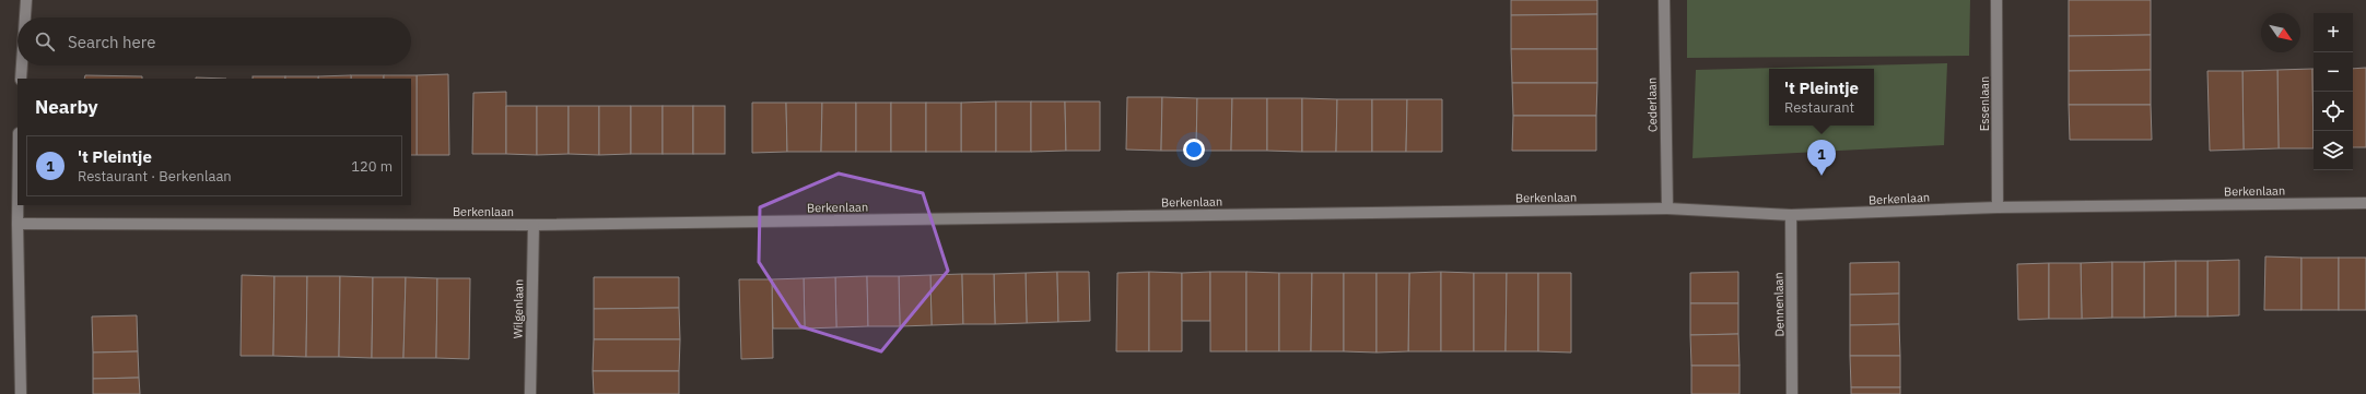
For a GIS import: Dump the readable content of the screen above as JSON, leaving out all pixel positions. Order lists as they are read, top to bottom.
{
  "streets": {
    "street": [
      "Essenlaan",
      "Cederlaan",
      "Berkenlaan",
      "Dennenlaan",
      "Wilgenlaan"
    ]
  },
  "crossings": [
    ["Essenlaan", "Berkenlaan"],
    ["Cederlaan", "Berkenlaan"],
    ["Berkenlaan", "Dennenlaan"],
    ["Berkenlaan", "Wilgenlaan"]
  ],
  "north": "bottom right",
  "page": {
    "map_buttons": ["+", "−"],
    "search": "Search here",
    "popup": ["'t Pleintje", "Restaurant"],
    "heading": "Nearby",
    "list": [
      {
        "mark": "1",
        "name": "'t Pleintje",
        "note": "Restaurant · Berkenlaan",
        "value": "120 m"
      }
    ],
    "pins": "1"
  }
}
